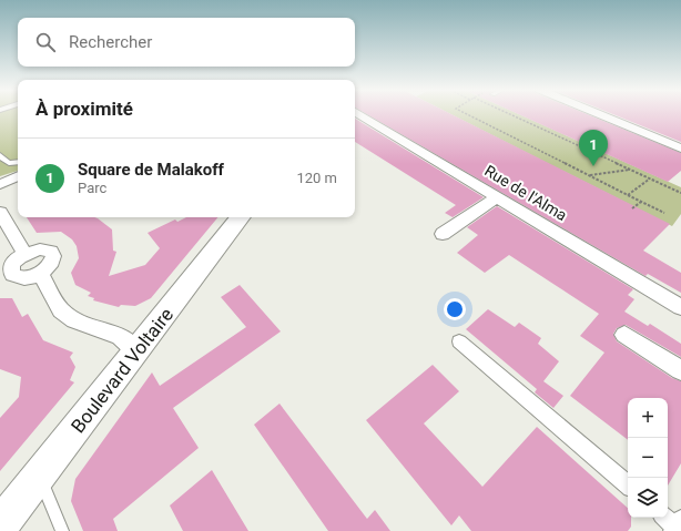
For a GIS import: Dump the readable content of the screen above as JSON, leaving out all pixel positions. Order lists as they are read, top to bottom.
{
  "streets": {
    "main road": ["Boulevard Voltaire"],
    "street": ["Rue de l'Alma"]
  },
  "page": {
    "search": "Rechercher",
    "heading": "À proximité",
    "pins": "1",
    "list": [
      {
        "mark": "1",
        "name": "Square de Malakoff",
        "note": "Parc",
        "value": "120 m"
      }
    ],
    "map_buttons": ["+", "−"]
  }
}
